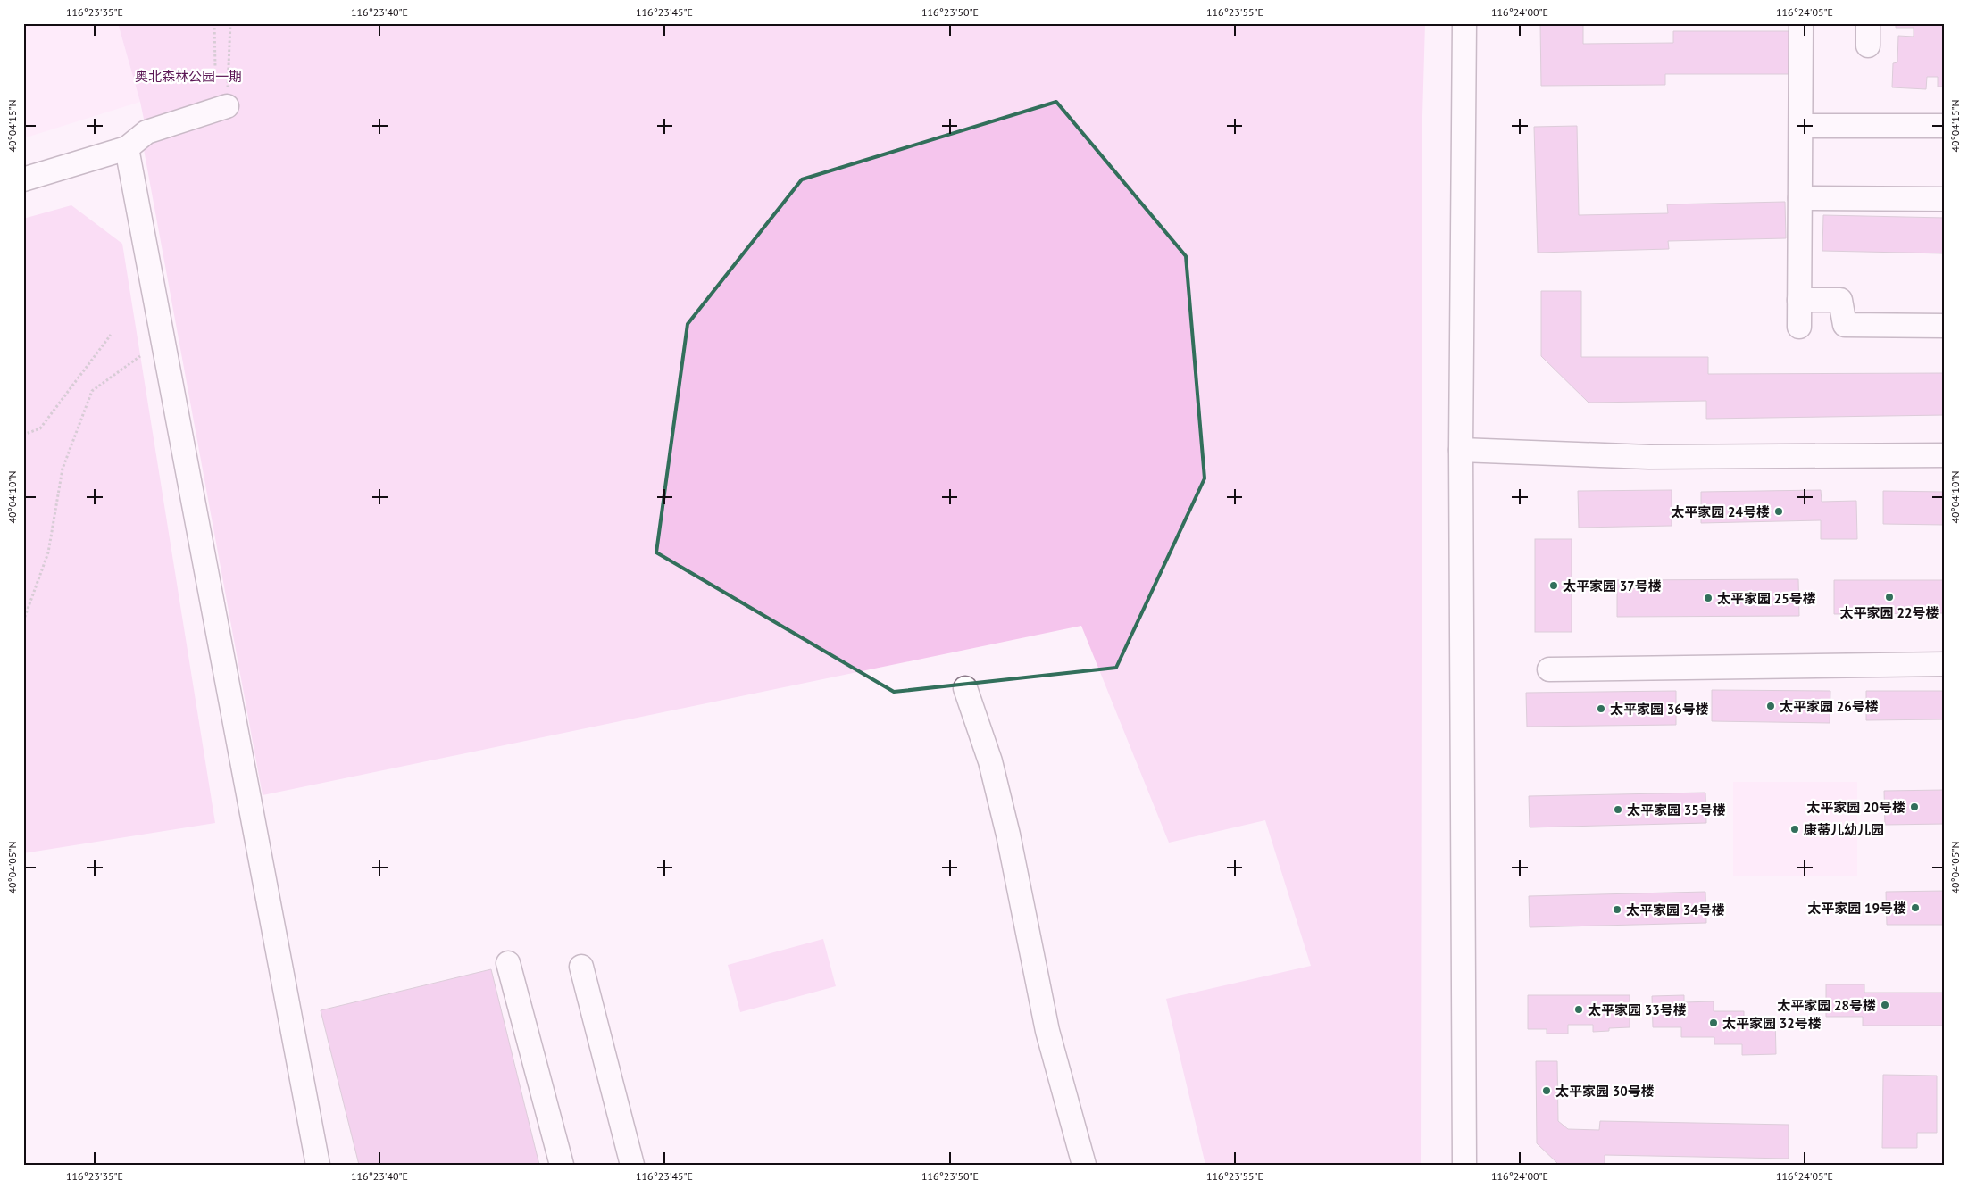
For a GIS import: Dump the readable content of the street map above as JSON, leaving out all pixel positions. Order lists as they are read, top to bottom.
{
  "parks": ["奥北森林公园一期"],
  "places": [
    "太平家园 24号楼",
    "太平家园 37号楼",
    "太平家园 22号楼",
    "太平家园 25号楼",
    "太平家园 26号楼",
    "太平家园 36号楼",
    "太平家园 20号楼",
    "太平家园 35号楼",
    "康蒂儿幼儿园",
    "太平家园 19号楼",
    "太平家园 34号楼",
    "太平家园 28号楼",
    "太平家园 33号楼",
    "太平家园 32号楼",
    "太平家园 30号楼"
  ],
  "coordinates": [
    "116°23'35\"E",
    "116°23'40\"E",
    "116°23'45\"E",
    "116°23'50\"E",
    "116°23'55\"E",
    "116°24'00\"E",
    "116°24'05\"E",
    "40°04'15\"N",
    "40°04'10\"N",
    "40°04'05\"N"
  ]
}
